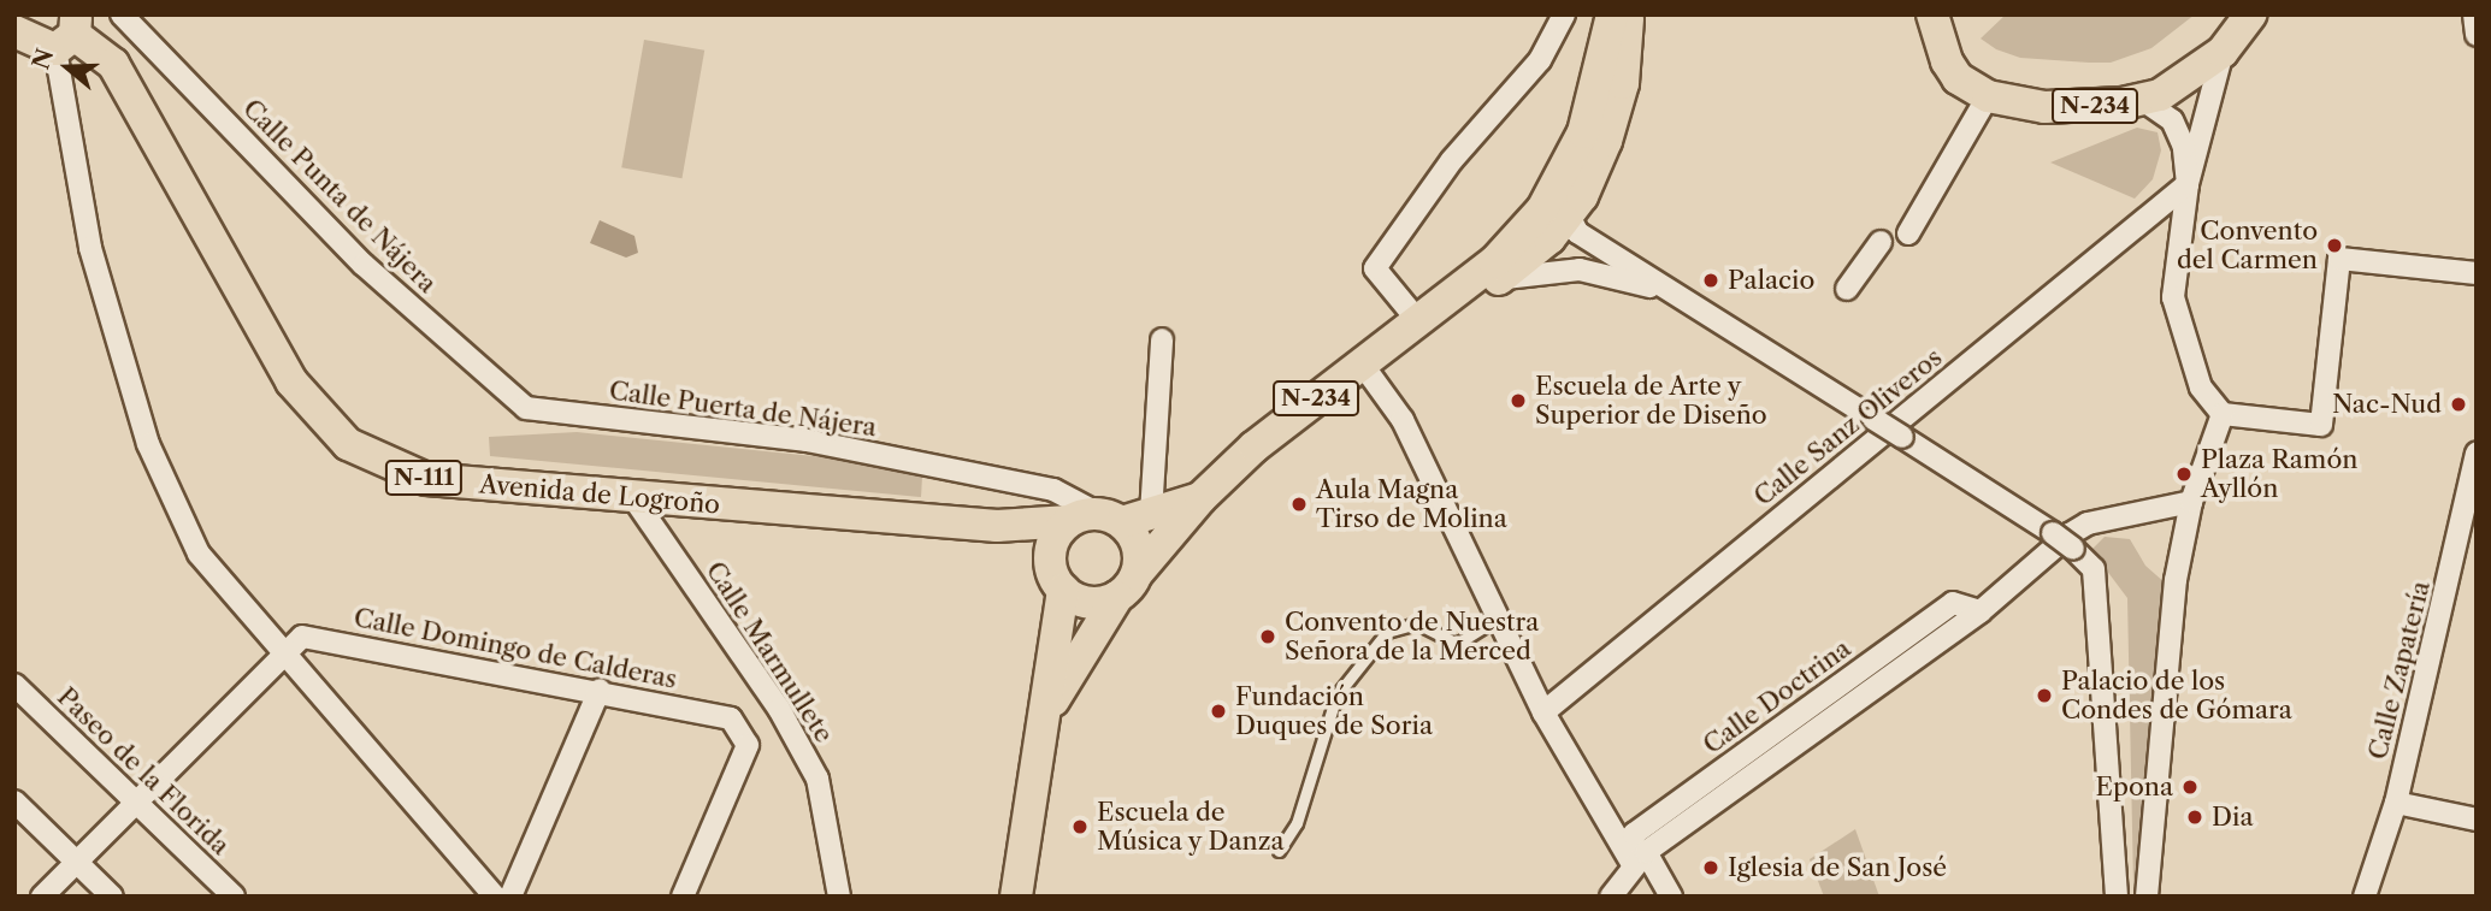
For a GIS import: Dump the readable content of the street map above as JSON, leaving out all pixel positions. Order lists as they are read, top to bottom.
{
  "streets": {
    "main road": ["N-234", "N-111", "Avenida de Logroño"],
    "street": [
      "Calle Punta de Nájera",
      "Calle Puerta de Nájera",
      "Calle Sanz Oliveros",
      "Calle Domingo de Calderas",
      "Calle Marmullete",
      "Calle Zapatería",
      "Calle Doctrina",
      "Paseo de la Florida"
    ]
  },
  "crossings": [
    ["N-234", "Calle Puerta de Nájera"],
    ["N-234", "Avenida de Logroño"],
    ["Calle Punta de Nájera", "Calle Puerta de Nájera"],
    ["Calle Puerta de Nájera", "Avenida de Logroño"],
    ["Avenida de Logroño", "Calle Marmullete"]
  ],
  "places": [
    "Convento del Carmen",
    "Palacio",
    "Escuela de Arte y Superior de Diseño",
    "Nac-Nud",
    "Plaza Ramón Ayllón",
    "Aula Magna Tirso de Molina",
    "Convento de Nuestra Señora de la Merced",
    "Palacio de los Condes de Gómara",
    "Fundación Duques de Soria",
    "Epona",
    "Dia",
    "Escuela de Música y Danza",
    "Iglesia de San José"
  ],
  "north": "left"
}
